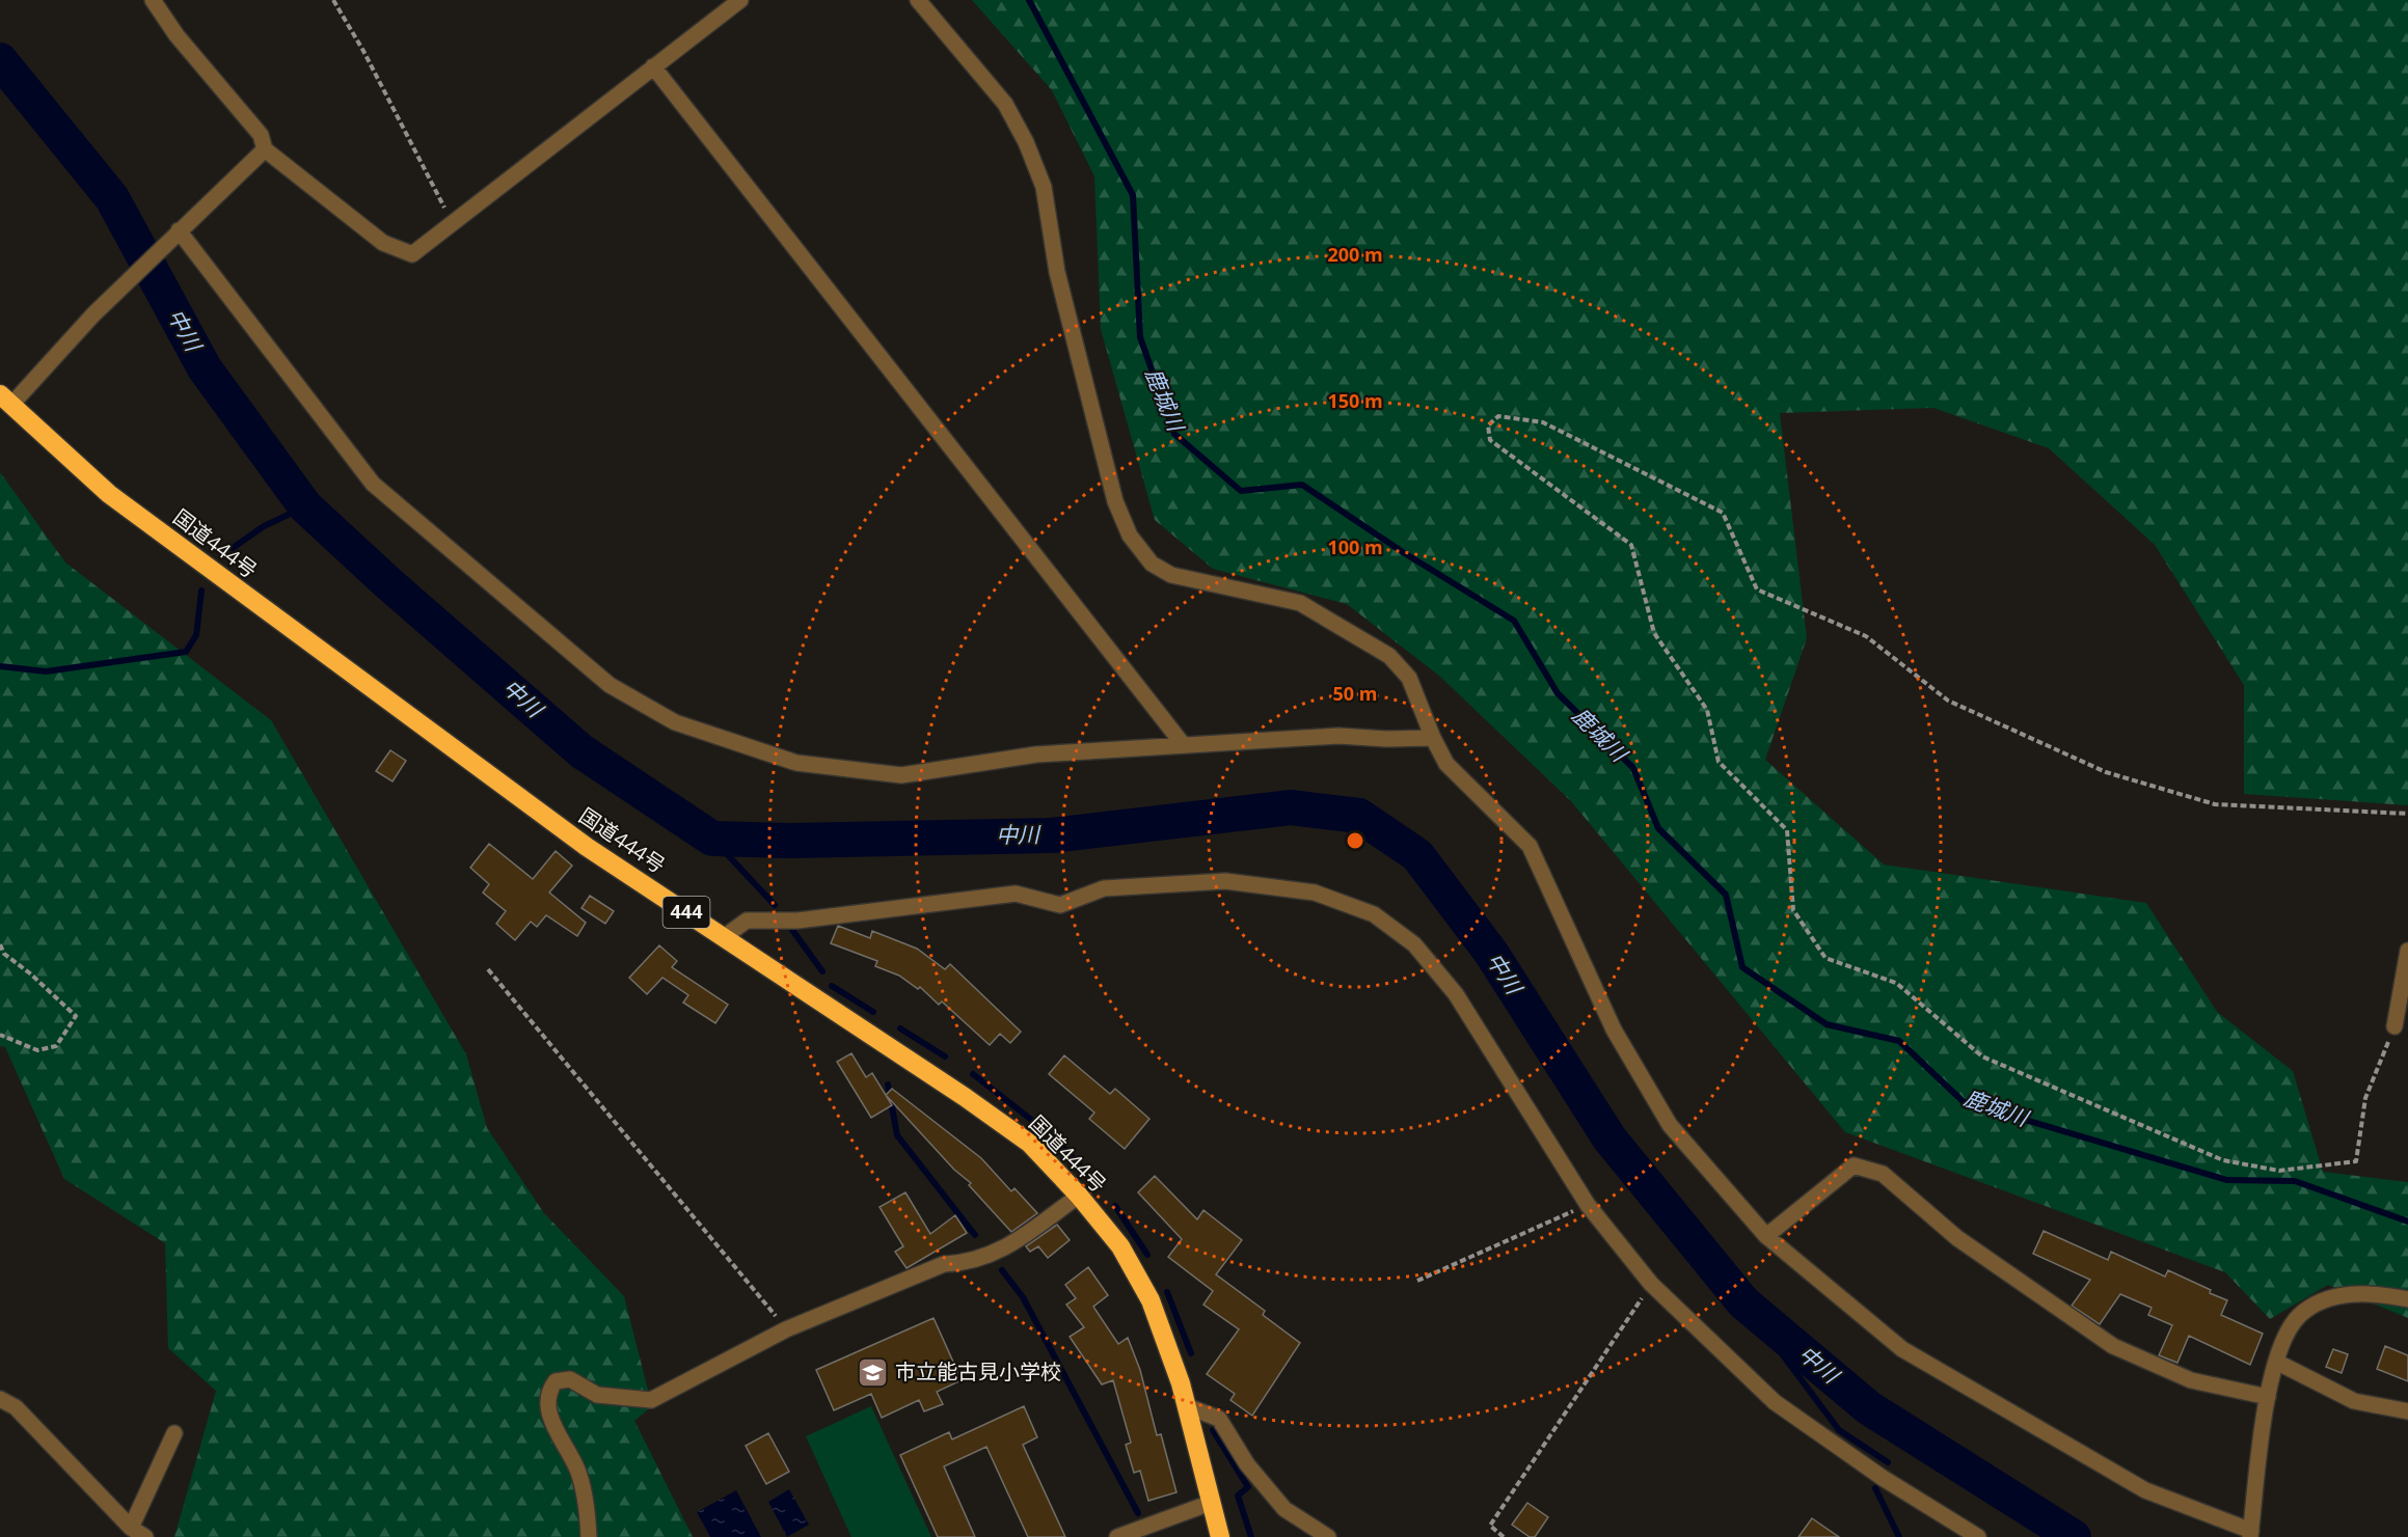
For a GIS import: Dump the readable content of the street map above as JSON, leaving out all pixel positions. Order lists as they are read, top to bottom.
{
  "streets": {
    "highway": ["国道444号", "444"]
  },
  "water": ["中川", "鹿城川"],
  "places": {
    "school or university": ["市立能古見小学校"]
  },
  "rings": [
    "200 m",
    "150 m",
    "100 m",
    "50 m"
  ]
}
